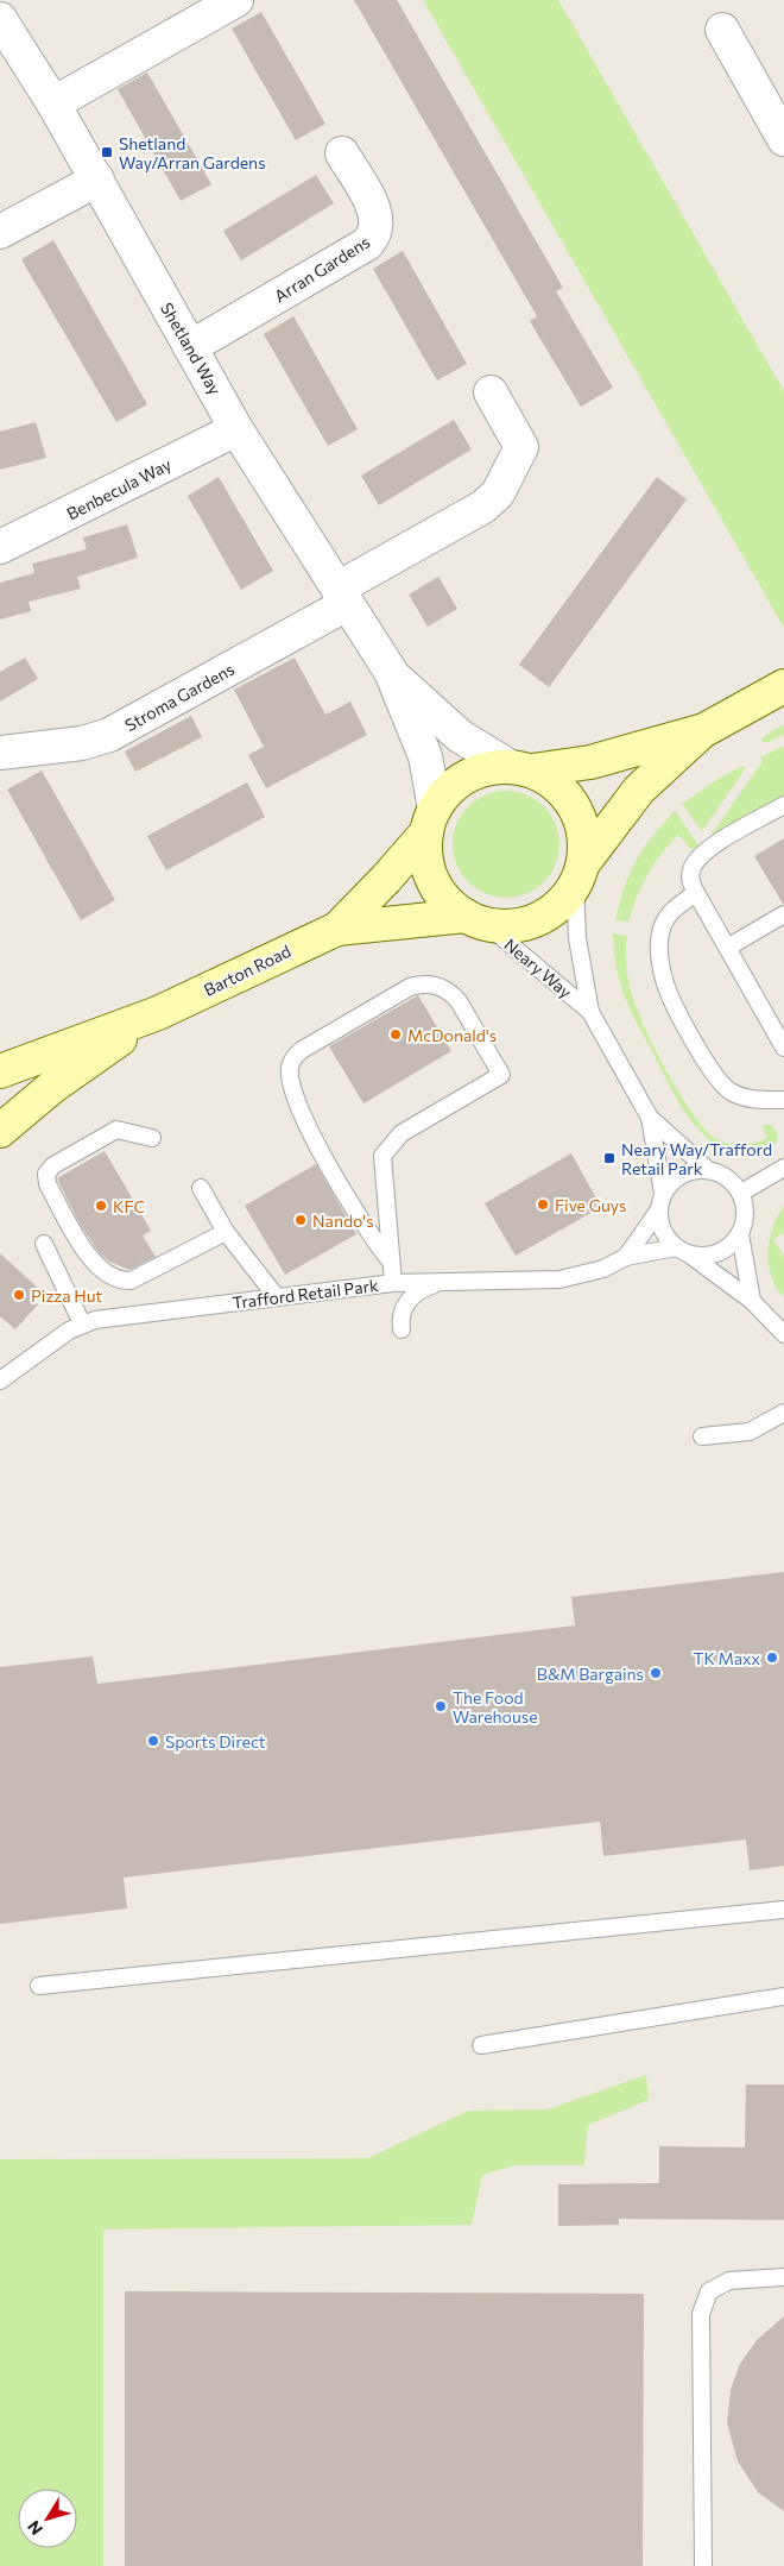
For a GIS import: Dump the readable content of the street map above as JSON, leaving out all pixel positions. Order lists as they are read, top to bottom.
{
  "streets": {
    "main road": ["Barton Road"],
    "street": [
      "Arran Gardens",
      "Shetland Way",
      "Benbecula Way",
      "Stroma Gardens"
    ],
    "lane": ["Neary Way", "Trafford Retail Park"]
  },
  "crossings": [
    ["Arran Gardens", "Shetland Way"],
    ["Shetland Way", "Benbecula Way"],
    ["Shetland Way", "Stroma Gardens"],
    ["Shetland Way", "Neary Way"],
    ["Shetland Way", "Barton Road"],
    ["Neary Way", "Barton Road"],
    ["Neary Way", "Trafford Retail Park"]
  ],
  "places": {
    "transit": ["Shetland Way/Arran Gardens", "Neary Way/Trafford Retail Park"],
    "other": [
      "McDonald's",
      "Five Guys",
      "KFC",
      "Nando's",
      "Pizza Hut",
      "TK Maxx",
      "B&M Bargains",
      "The Food Warehouse",
      "Sports Direct"
    ]
  },
  "north": "bottom left"
}
